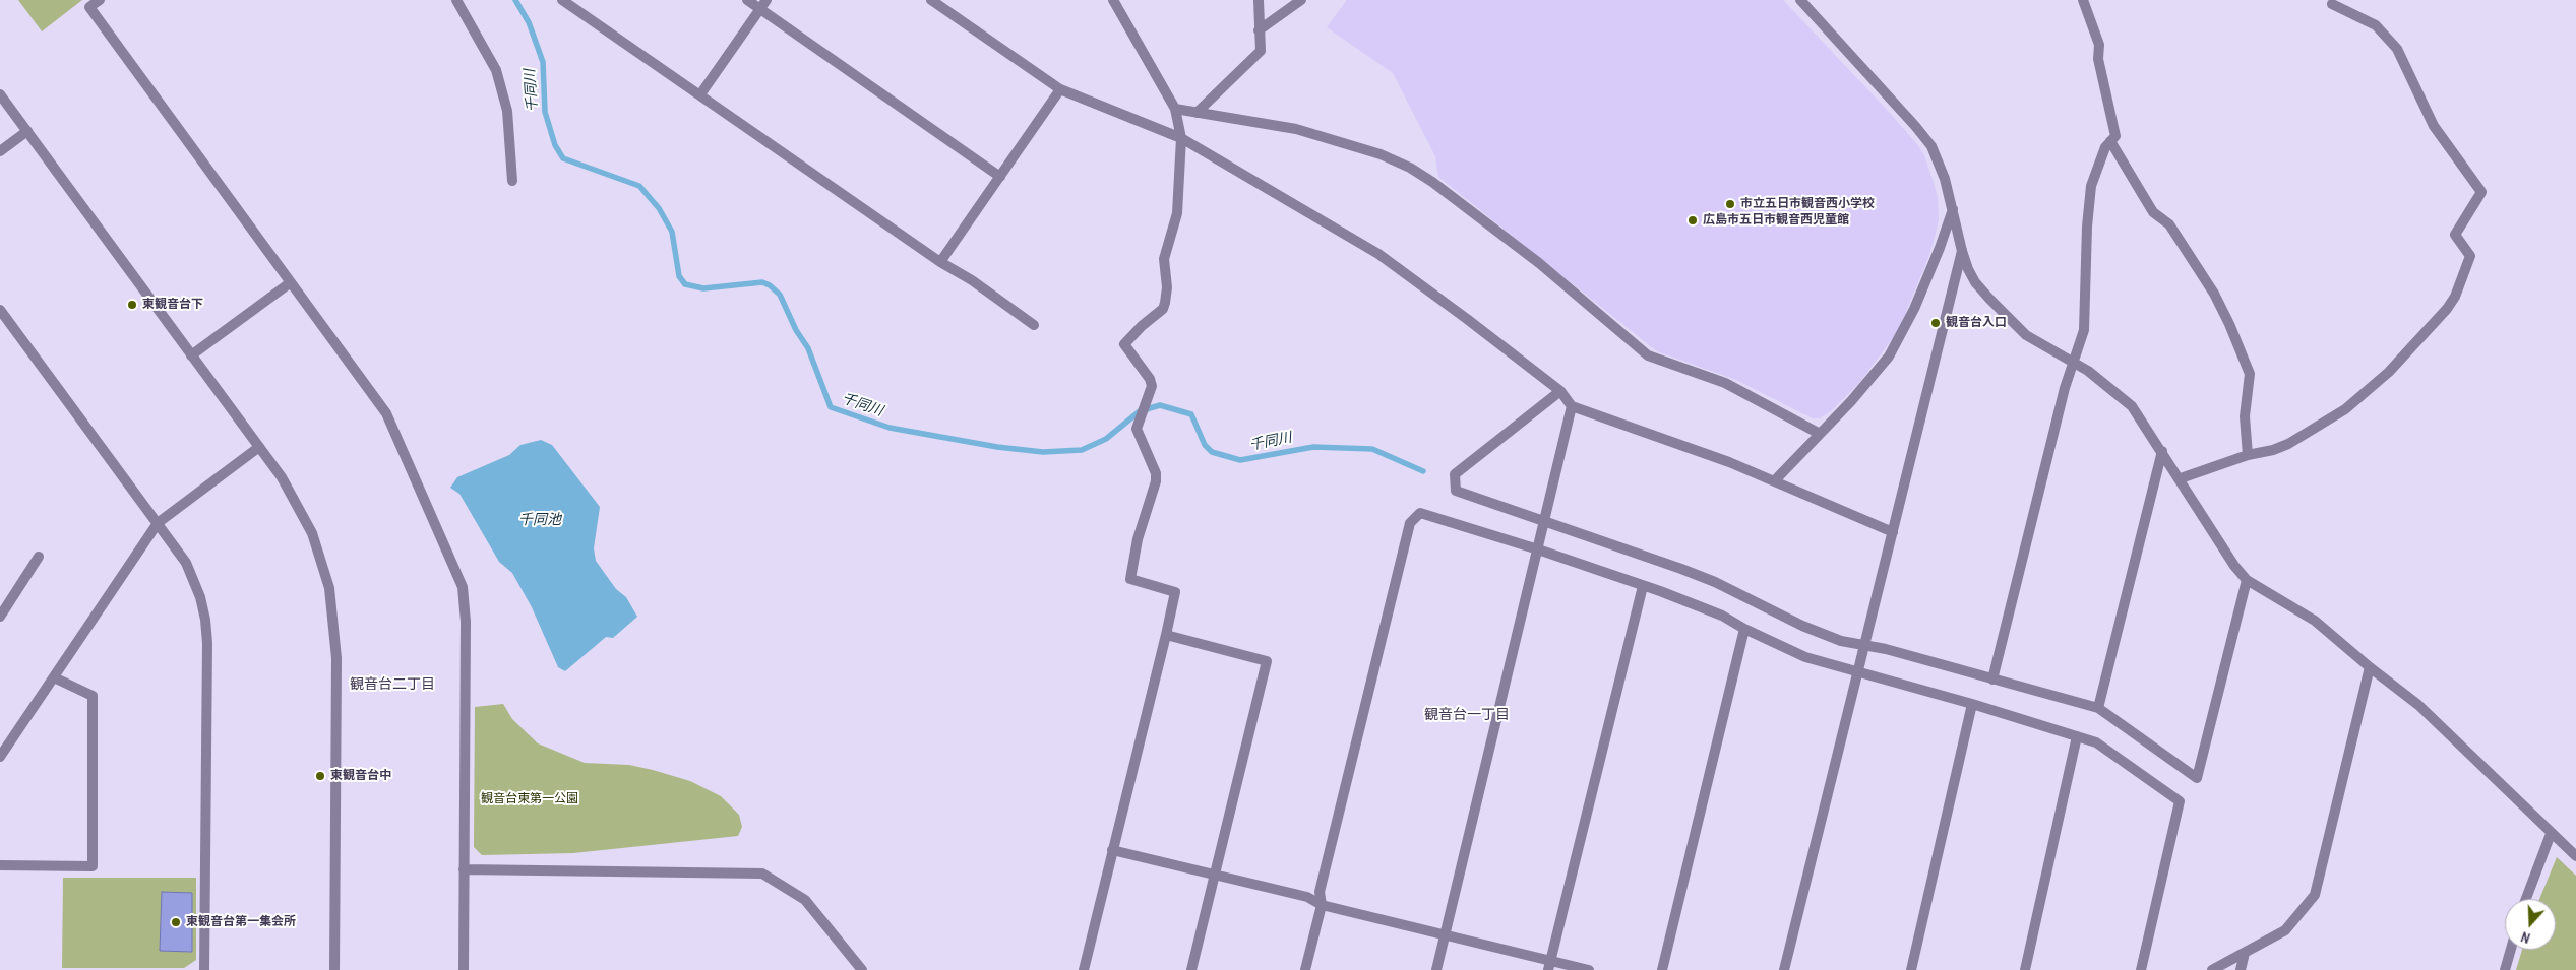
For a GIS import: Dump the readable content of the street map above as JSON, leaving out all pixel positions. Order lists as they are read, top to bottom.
{
  "districts": ["観音台二丁目", "観音台一丁目"],
  "water": ["千同川", "千同池"],
  "parks": ["観音台東第一公園"],
  "places": [
    "市立五日市観音西小学校",
    "広島市五日市観音西児童館",
    "東観音台下",
    "観音台入口",
    "東観音台中",
    "東観音台第一集会所"
  ],
  "north": "bottom"
}
